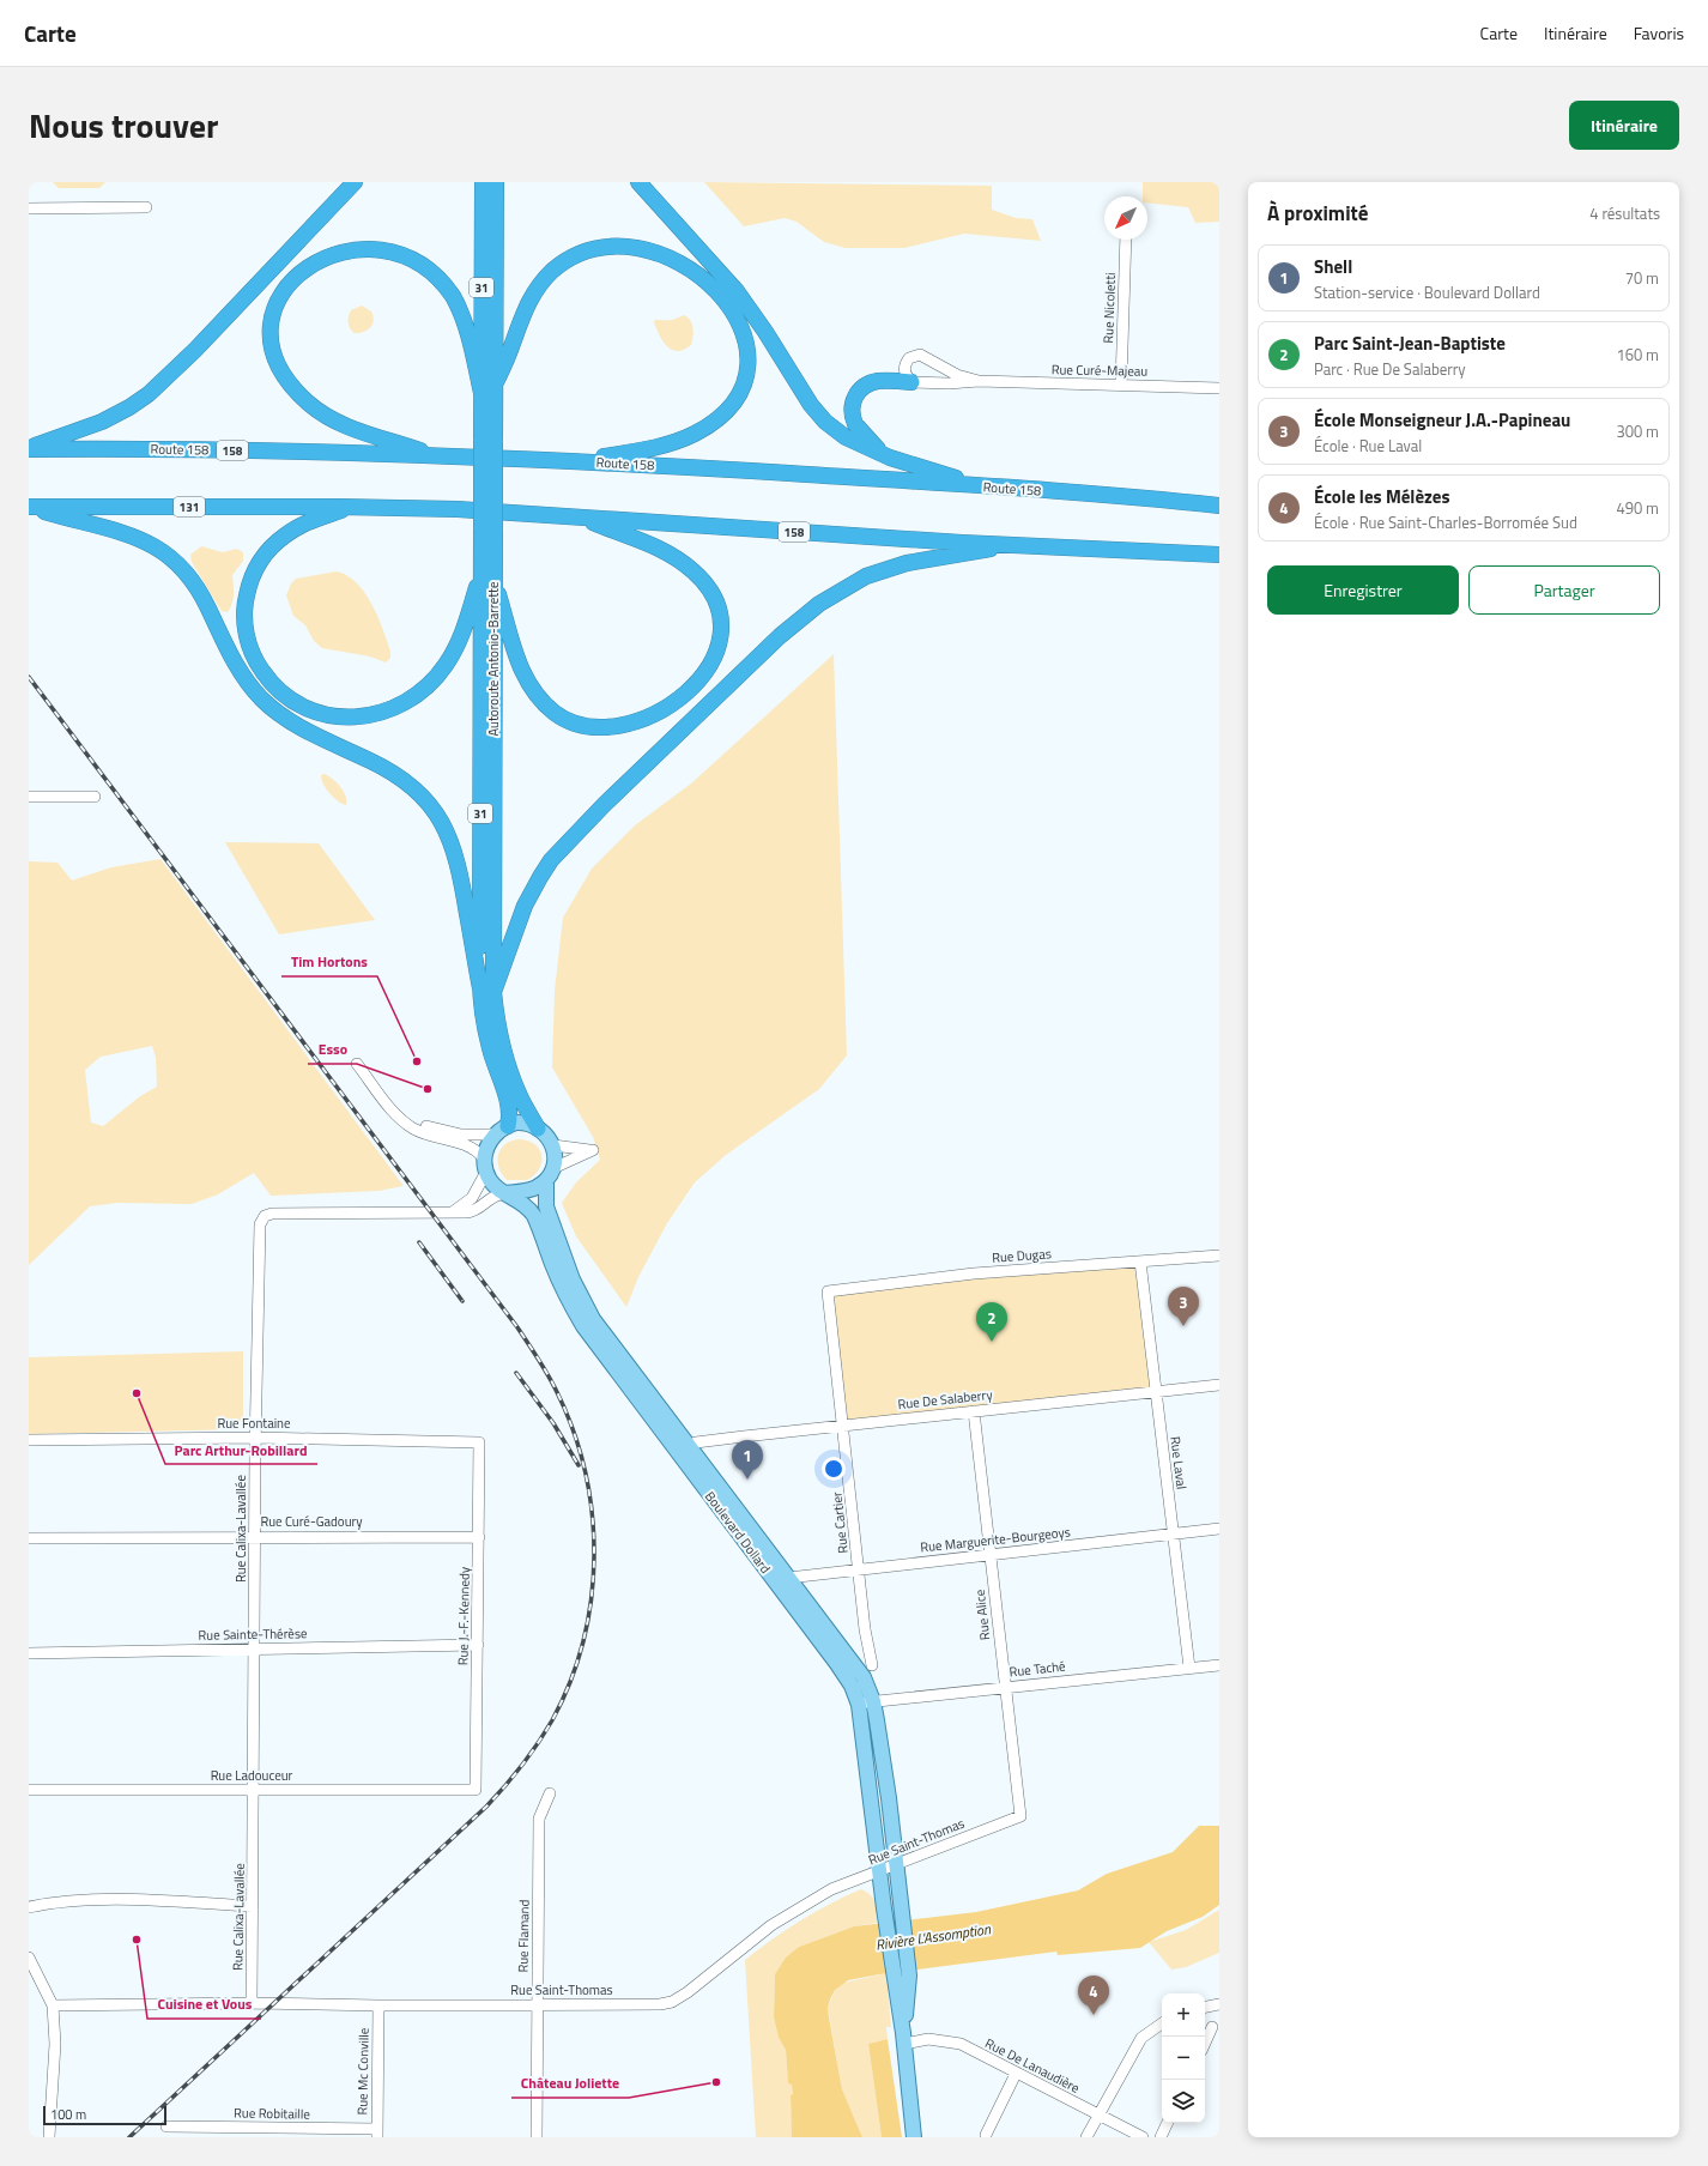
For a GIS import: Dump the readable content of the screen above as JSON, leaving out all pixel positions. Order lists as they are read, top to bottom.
{
  "streets": {
    "highway": [
      "31",
      "Route 158",
      "158",
      "131",
      "Autoroute Antonio-Barrette"
    ],
    "main road": ["Boulevard Dollard"],
    "street": [
      "Rue Nicoletti",
      "Rue Curé-Majeau",
      "Rue Dugas",
      "Rue De Salaberry",
      "Rue Fontaine",
      "Rue Laval",
      "Rue Curé-Gadoury",
      "Rue Cartier",
      "Rue Calixa-Lavallée",
      "Rue Marguerite-Bourgeoys",
      "Rue Alice",
      "Rue J.-F.-Kennedy",
      "Rue Sainte-Thérèse",
      "Rue Taché",
      "Rue Ladouceur",
      "Rue Saint-Thomas",
      "Rue Flamand",
      "Rue De Lanaudière",
      "Rue Mc Conville",
      "Rue Robitaille"
    ]
  },
  "crossings": [
    ["Rue Nicoletti", "Rue Curé-Majeau"],
    ["158", "131"],
    ["Autoroute Antonio-Barrette", "Rue Calixa-Lavallée"],
    ["Autoroute Antonio-Barrette", "Boulevard Dollard"],
    ["Rue Dugas", "Rue Laval"],
    ["Rue Dugas", "Rue Cartier"],
    ["Rue De Salaberry", "Rue Laval"],
    ["Rue De Salaberry", "Rue Cartier"],
    ["Rue De Salaberry", "Boulevard Dollard"],
    ["Rue De Salaberry", "Rue Alice"],
    ["Rue Fontaine", "Rue Calixa-Lavallée"],
    ["Rue Fontaine", "Rue J.-F.-Kennedy"],
    ["Rue Laval", "Rue Marguerite-Bourgeoys"],
    ["Rue Laval", "Rue Taché"],
    ["Rue Curé-Gadoury", "Rue Calixa-Lavallée"],
    ["Rue Curé-Gadoury", "Rue J.-F.-Kennedy"],
    ["Rue Cartier", "Rue Marguerite-Bourgeoys"],
    ["Rue Calixa-Lavallée", "Boulevard Dollard"],
    ["Rue Calixa-Lavallée", "Rue Sainte-Thérèse"],
    ["Rue Calixa-Lavallée", "Rue Ladouceur"],
    ["Rue Calixa-Lavallée", "Rue Saint-Thomas"],
    ["Boulevard Dollard", "Rue Marguerite-Bourgeoys"],
    ["Boulevard Dollard", "Rue Taché"],
    ["Boulevard Dollard", "Rue Saint-Thomas"],
    ["Boulevard Dollard", "Rue De Lanaudière"],
    ["Rue Marguerite-Bourgeoys", "Rue Alice"],
    ["Rue Alice", "Rue Taché"],
    ["Rue Alice", "Rue Saint-Thomas"],
    ["Rue J.-F.-Kennedy", "Rue Sainte-Thérèse"],
    ["Rue J.-F.-Kennedy", "Rue Ladouceur"],
    ["Rue Saint-Thomas", "Rue Flamand"],
    ["Rue Saint-Thomas", "Rue Mc Conville"],
    ["Rue Mc Conville", "Rue Robitaille"]
  ],
  "water": ["Rivière L'Assomption"],
  "places": [
    "Tim Hortons",
    "Esso",
    "Parc Arthur-Robillard",
    "Cuisine et Vous",
    "Château Joliette"
  ],
  "scale_bar": "100 m",
  "north": "bottom left",
  "page": {
    "header": "Carte",
    "nav": ["Carte", "Itinéraire", "Favoris"],
    "title": "Nous trouver",
    "buttons": [
      "Itinéraire",
      ["Enregistrer", "Partager"]
    ],
    "heading": ["À proximité", "4 résultats"],
    "list": [
      {
        "mark": "1",
        "name": "Shell",
        "note": "Station-service · Boulevard Dollard",
        "value": "70 m"
      },
      {
        "mark": "2",
        "name": "Parc Saint-Jean-Baptiste",
        "note": "Parc · Rue De Salaberry",
        "value": "160 m"
      },
      {
        "mark": "3",
        "name": "École Monseigneur J.A.-Papineau",
        "note": "École · Rue Laval",
        "value": "300 m"
      },
      {
        "mark": "4",
        "name": "École les Mélèzes",
        "note": "École · Rue Saint-Charles-Borromée Sud",
        "value": "490 m"
      }
    ],
    "pins": [
      "3",
      "2",
      "1",
      "4"
    ],
    "map_buttons": ["+", "−"],
    "scale": "100 m"
  }
}
